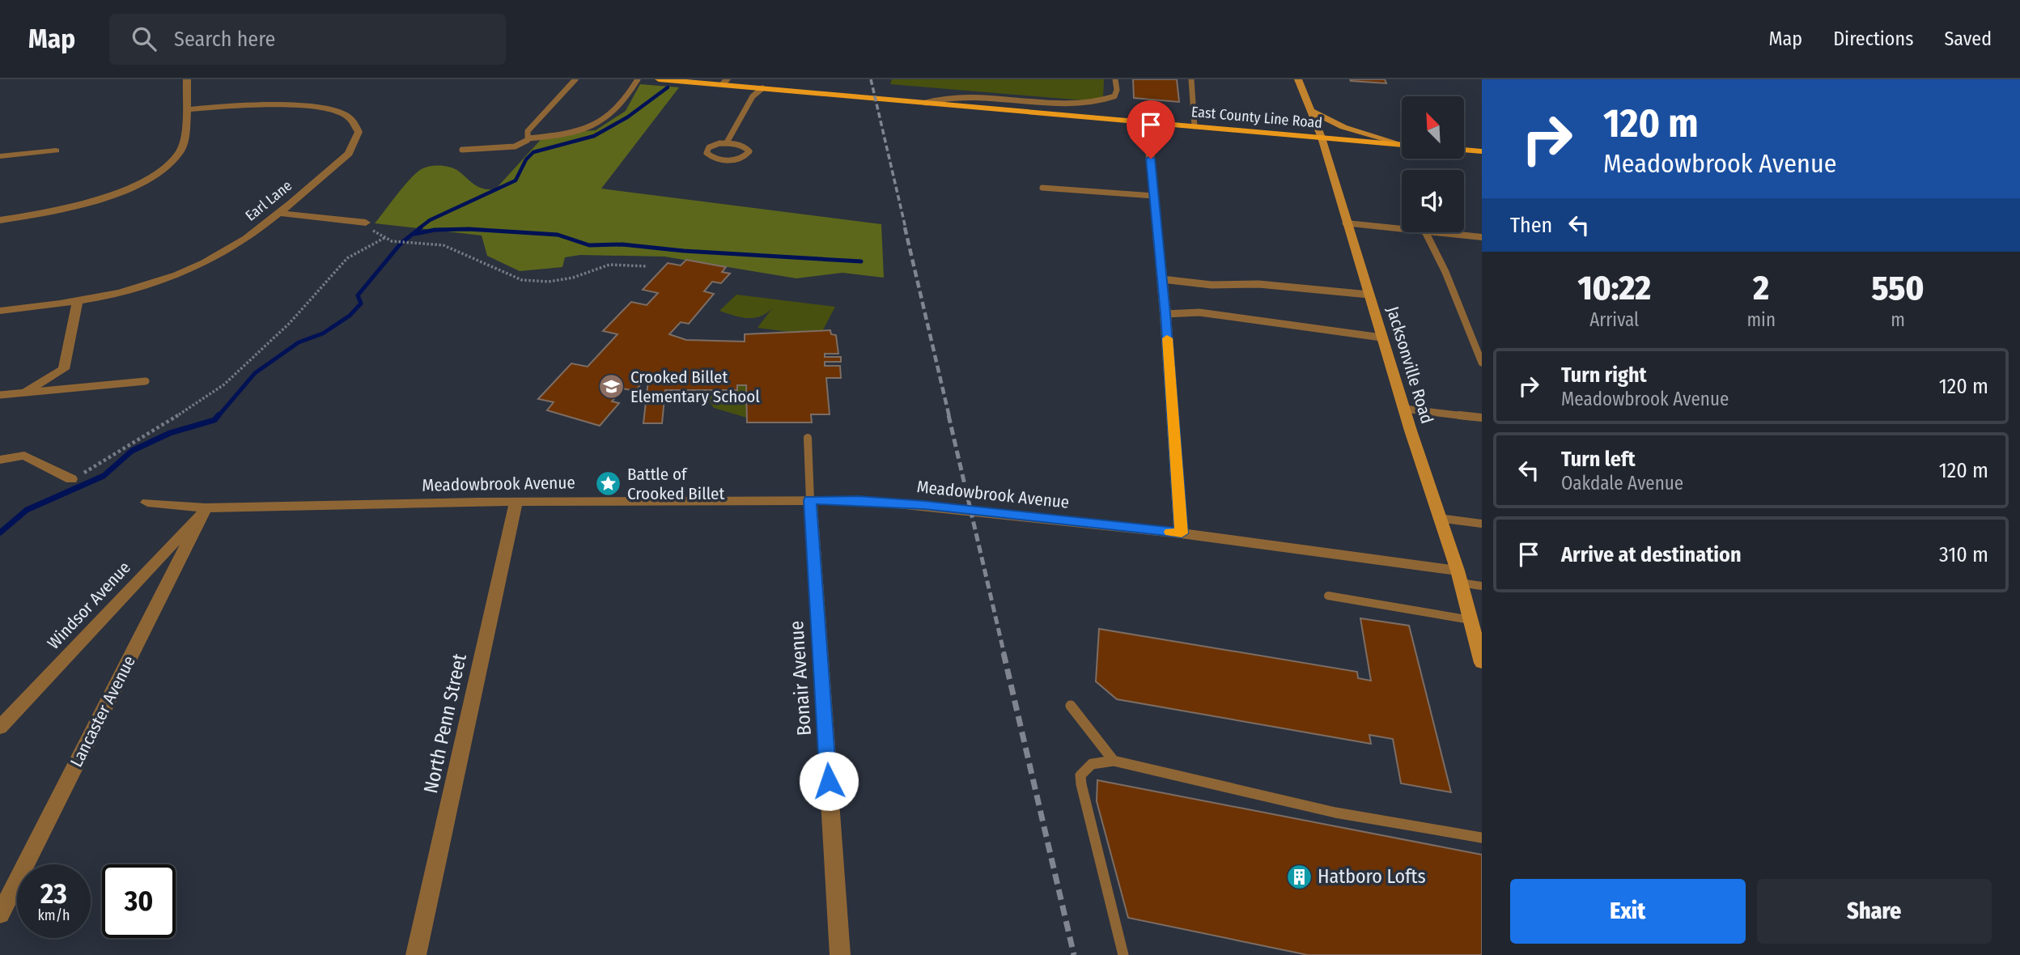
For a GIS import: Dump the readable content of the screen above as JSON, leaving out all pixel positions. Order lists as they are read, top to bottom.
{
  "streets": {
    "main road": ["East County Line Road", "Jacksonville Road"],
    "street": [
      "Earl Lane",
      "Meadowbrook Avenue",
      "Windsor Avenue",
      "Bonair Avenue",
      "Lancaster Avenue",
      "North Penn Street"
    ]
  },
  "crossings": [
    ["East County Line Road", "Jacksonville Road"],
    ["Jacksonville Road", "Meadowbrook Avenue"],
    ["Meadowbrook Avenue", "Windsor Avenue"],
    ["Meadowbrook Avenue", "Bonair Avenue"],
    ["Meadowbrook Avenue", "Lancaster Avenue"],
    ["Meadowbrook Avenue", "North Penn Street"],
    ["Windsor Avenue", "Lancaster Avenue"]
  ],
  "places": {
    "school or university": ["Crooked Billet Elementary School"],
    "place": ["Battle of Crooked Billet"],
    "building": ["Hatboro Lofts"]
  },
  "north": "top left",
  "page": {
    "header": "Map",
    "search": "Search here",
    "nav": ["Map", "Directions", "Saved"],
    "turn": ["120 m", "Meadowbrook Avenue"],
    "then": "Then",
    "eta": [
      "10:22",
      "Arrival",
      "2",
      "min",
      "550",
      "m"
    ],
    "list": [
      {
        "name": "Turn right",
        "note": "Meadowbrook Avenue",
        "value": "120 m"
      },
      {
        "name": "Turn left",
        "note": "Oakdale Avenue",
        "value": "120 m"
      },
      {
        "name": "Arrive at destination",
        "value": "310 m"
      }
    ],
    "speed": "23 km/h",
    "limit": "30",
    "buttons": ["Exit", "Share"]
  }
}
